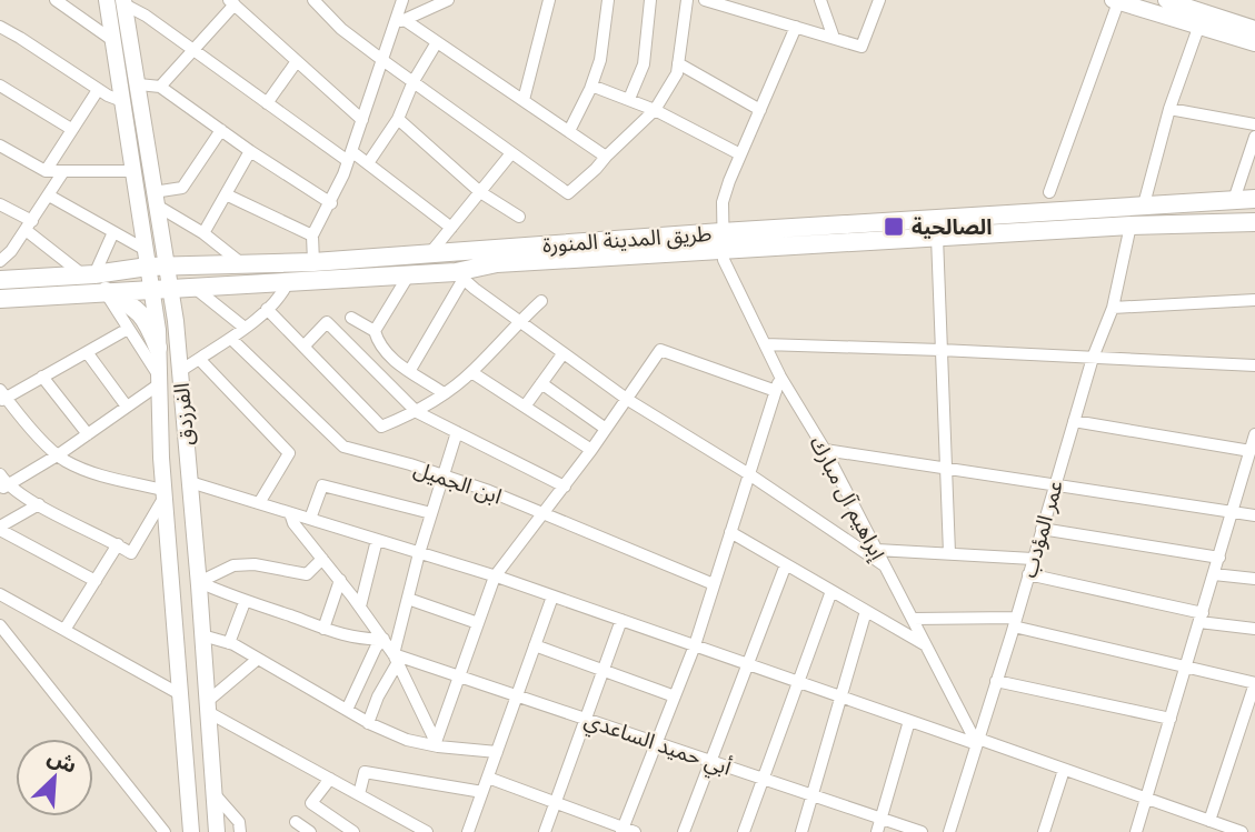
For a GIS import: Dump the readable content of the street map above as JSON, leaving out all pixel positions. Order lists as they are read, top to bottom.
{
  "streets": {
    "main road": ["طريق المدينة المنورة", "الفرزدق"],
    "street": [
      "ابن الجميل",
      "إبراهيم آل مبارك",
      "عمر المؤدب",
      "أبي حميد الساعدي"
    ]
  },
  "crossings": [
    ["طريق المدينة المنورة", "الفرزدق"],
    ["طريق المدينة المنورة", "إبراهيم آل مبارك"],
    ["طريق المدينة المنورة", "عمر المؤدب"],
    ["إبراهيم آل مبارك", "عمر المؤدب"]
  ],
  "places": {
    "transit": ["الصالحية"]
  },
  "north": "top right"
}
